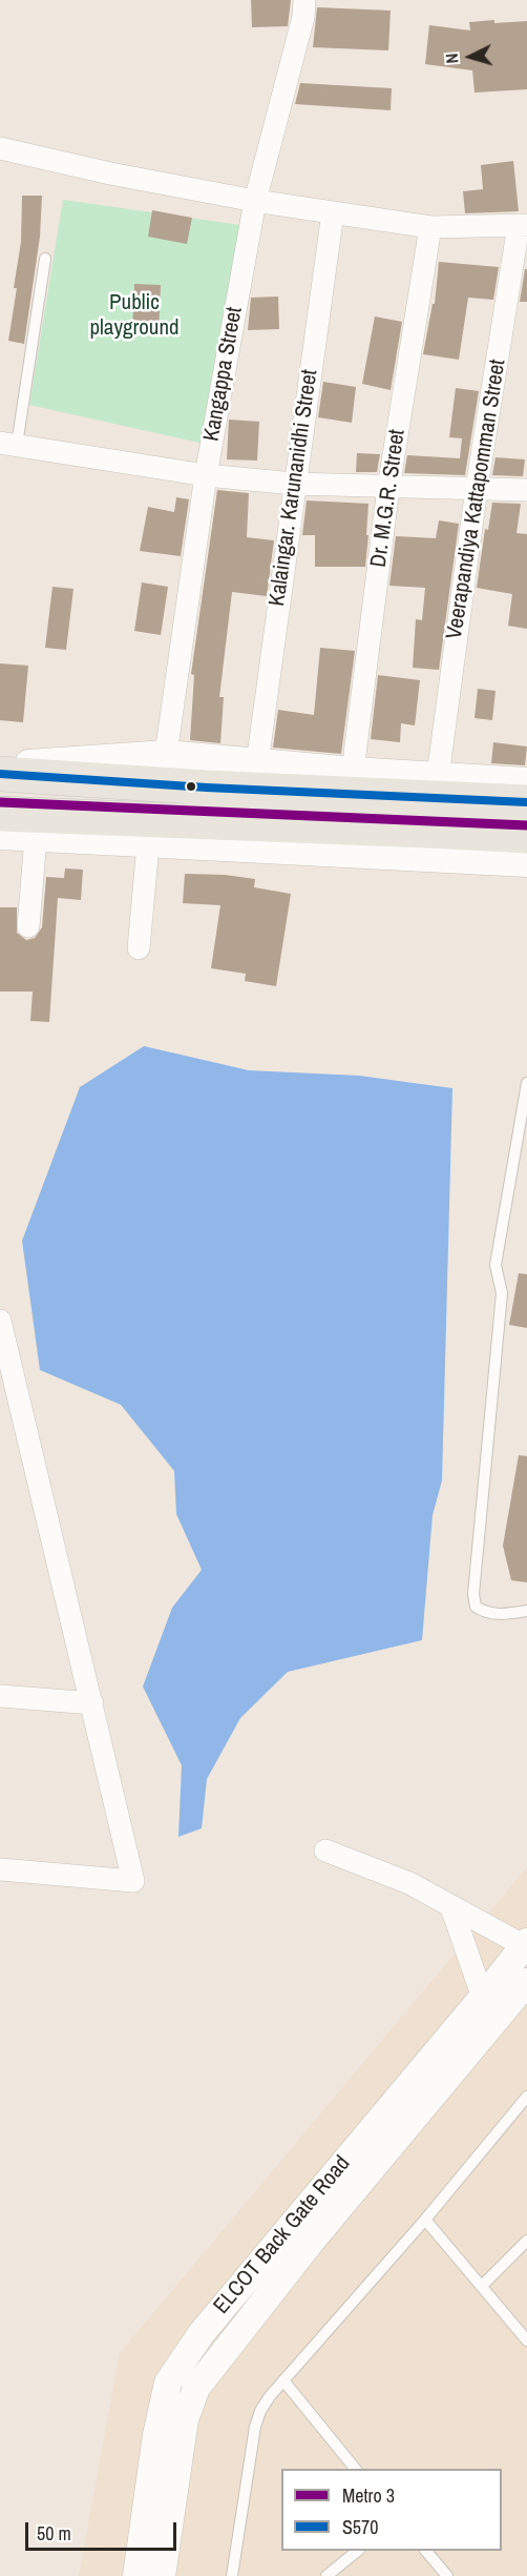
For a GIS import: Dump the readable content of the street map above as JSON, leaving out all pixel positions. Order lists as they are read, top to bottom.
{
  "streets": {
    "street": [
      "Kangappa Street",
      "Kalaingar. Karunanidhi Street",
      "Dr. M.G.R. Street",
      "Veerapandiya Kattapomman Street",
      "ELCOT Back Gate Road"
    ]
  },
  "parks": ["Public playground"],
  "lines": ["transit line S570", "metro line 3"],
  "legend": ["Metro 3", "S570"],
  "scale_bar": "50 m",
  "north": "left"
}
